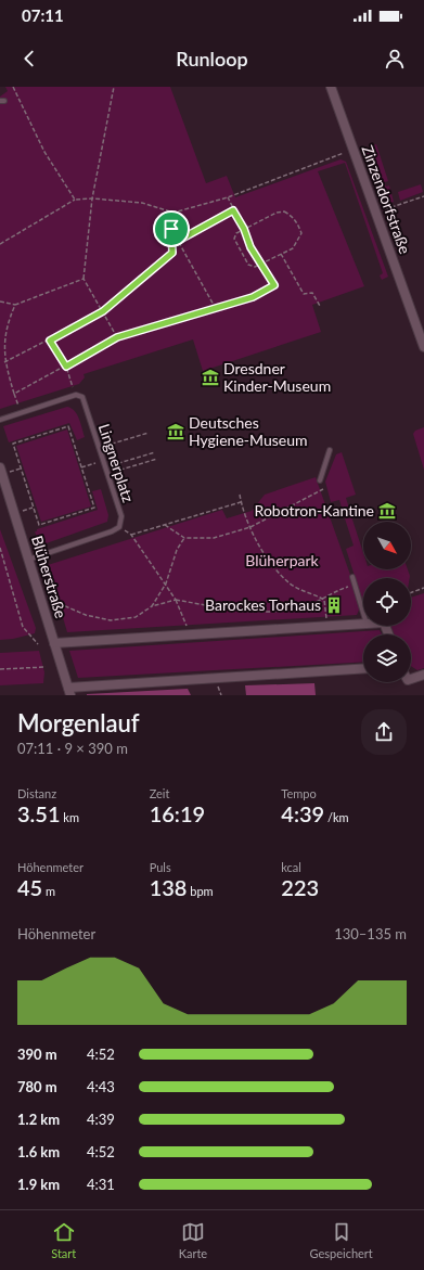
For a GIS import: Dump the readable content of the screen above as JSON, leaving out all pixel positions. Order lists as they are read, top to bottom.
{
  "streets": {
    "street": ["Zinzendorfstraße", "Blüherstraße"],
    "lane": ["Lingnerplatz"]
  },
  "crossings": [
    ["Lingnerplatz", "Blüherstraße"]
  ],
  "parks": ["Blüherpark"],
  "places": {
    "museum": ["Dresdner Kinder-Museum", "Deutsches Hygiene-Museum", "Robotron-Kantine"],
    "building": ["Barockes Torhaus"]
  },
  "north": "bottom right",
  "page": {
    "status": "07:11",
    "header": "Runloop",
    "heading": ["Morgenlauf", "07:11 · 9 × 390 m"],
    "stats": [
      ["Distanz", "3.51 km"],
      ["Zeit", "16:19"],
      ["Tempo", "4:39 /km"],
      ["Höhenmeter", "45 m"],
      ["Puls", "138 bpm"],
      ["kcal", "223"]
    ],
    "chart": ["Höhenmeter", "130–135 m"],
    "list": [
      {
        "name": "390 m",
        "note": "4:52"
      },
      {
        "name": "780 m",
        "note": "4:43"
      },
      {
        "name": "1.2 km",
        "note": "4:39"
      },
      {
        "name": "1.6 km",
        "note": "4:52"
      },
      {
        "name": "1.9 km",
        "note": "4:31"
      }
    ],
    "tabs": ["Start", "Karte", "Gespeichert"]
  }
}
